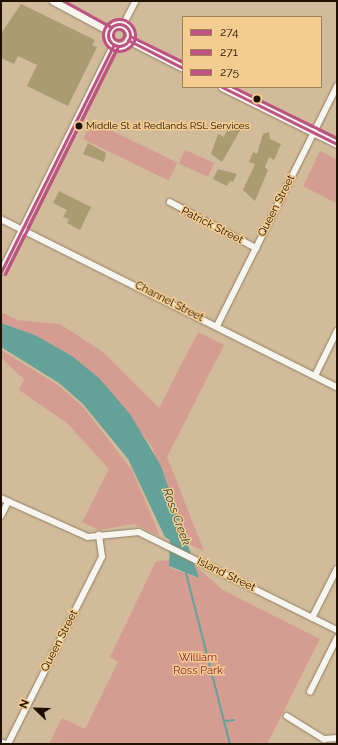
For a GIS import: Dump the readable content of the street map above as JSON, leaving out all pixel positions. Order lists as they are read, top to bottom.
{
  "streets": {
    "street": [
      "Queen Street",
      "Patrick Street",
      "Channel Street",
      "Island Street"
    ]
  },
  "crossings": [
    ["Queen Street", "Patrick Street"],
    ["Queen Street", "Channel Street"],
    ["Queen Street", "Island Street"]
  ],
  "water": ["Ross Creek"],
  "parks": ["William Ross Park"],
  "places": ["Middle St at Redlands RSL Services"],
  "lines": ["transit line 275", "transit line 271", "transit line 274"],
  "legend": ["274", "271", "275"],
  "north": "top left"
}
